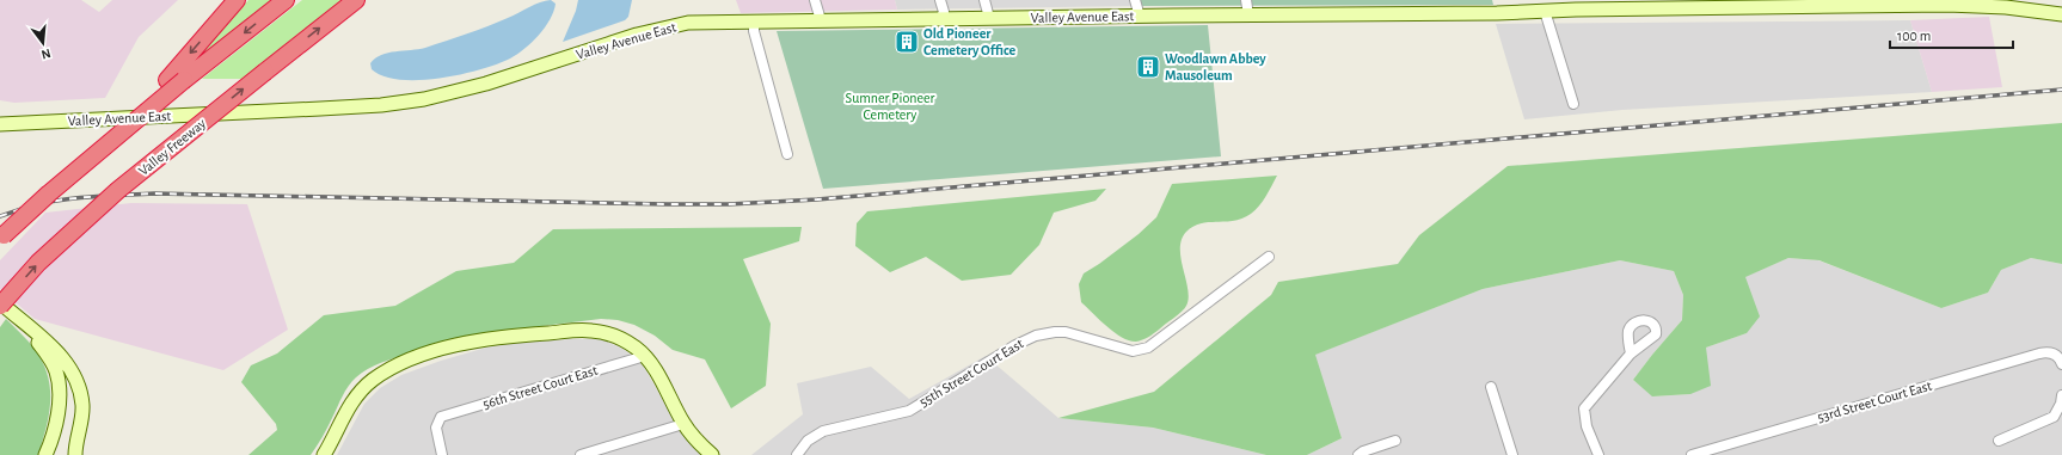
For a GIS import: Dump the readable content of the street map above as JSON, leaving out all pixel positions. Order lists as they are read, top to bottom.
{
  "streets": {
    "highway": ["Valley Freeway"],
    "main road": ["Valley Avenue East"],
    "street": ["55th Street Court East", "56th Street Court East", "53rd Street Court East"]
  },
  "parks": ["Sumner Pioneer Cemetery"],
  "places": {
    "building": ["Old Pioneer Cemetery Office", "Woodlawn Abbey Mausoleum"]
  },
  "scale_bar": "100 m",
  "north": "bottom"
}
